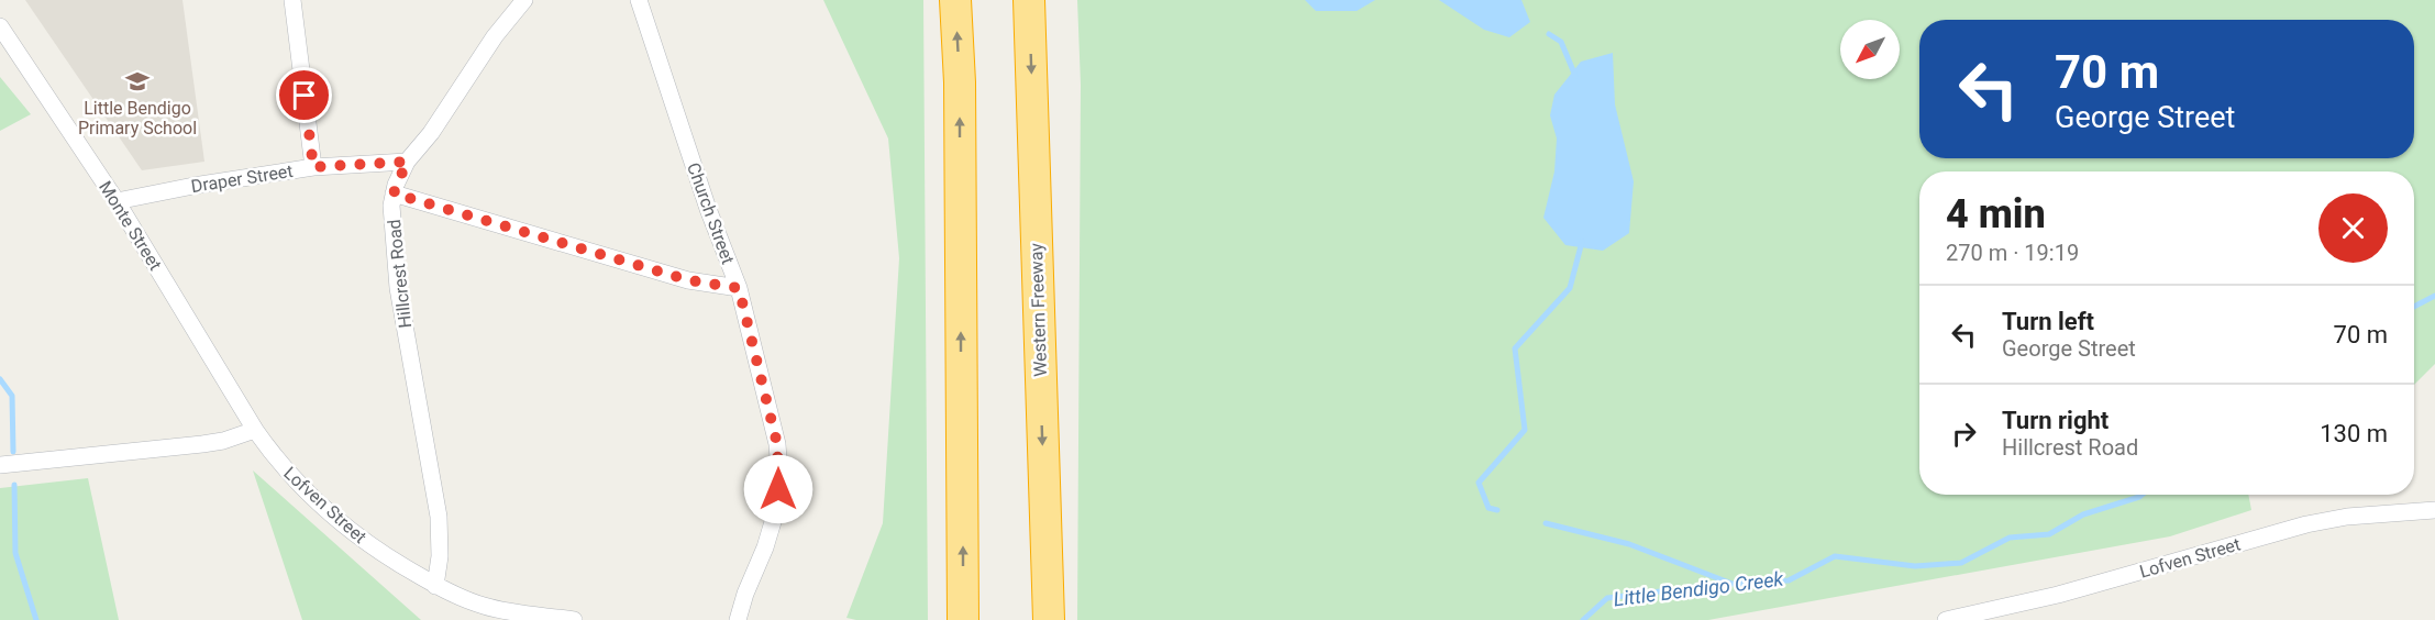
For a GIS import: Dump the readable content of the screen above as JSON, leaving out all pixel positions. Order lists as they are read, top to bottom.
{
  "streets": {
    "highway": ["Western Freeway"],
    "street": [
      "Draper Street",
      "Church Street",
      "Monte Street",
      "Hillcrest Road",
      "Lofven Street"
    ]
  },
  "crossings": [
    ["Draper Street", "Monte Street"],
    ["Draper Street", "Hillcrest Road"],
    ["Monte Street", "Lofven Street"],
    ["Hillcrest Road", "Lofven Street"]
  ],
  "water": ["Little Bendigo Creek"],
  "places": {
    "school or university": ["Little Bendigo Primary School"]
  },
  "north": "bottom left",
  "page": {
    "turn": ["70 m", "George Street"],
    "heading": ["4 min", "270 m · 19:19"],
    "list": [
      {
        "name": "Turn left",
        "note": "George Street",
        "value": "70 m"
      },
      {
        "name": "Turn right",
        "note": "Hillcrest Road",
        "value": "130 m"
      }
    ]
  }
}
